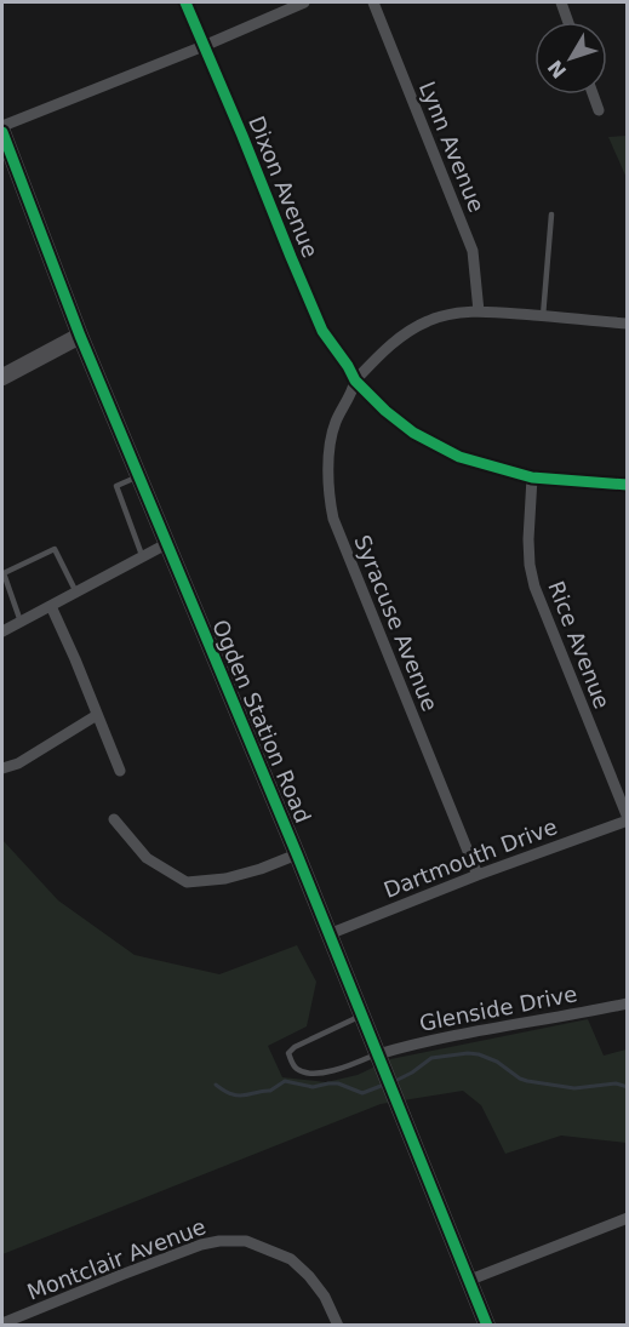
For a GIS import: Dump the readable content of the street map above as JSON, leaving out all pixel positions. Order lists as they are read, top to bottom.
{
  "streets": {
    "street": [
      "Lynn Avenue",
      "Dixon Avenue",
      "Syracuse Avenue",
      "Rice Avenue",
      "Ogden Station Road",
      "Dartmouth Drive",
      "Glenside Drive",
      "Montclair Avenue"
    ]
  },
  "crossings": [
    ["Lynn Avenue", "Syracuse Avenue"],
    ["Dixon Avenue", "Syracuse Avenue"],
    ["Dixon Avenue", "Rice Avenue"],
    ["Syracuse Avenue", "Dartmouth Drive"],
    ["Rice Avenue", "Dartmouth Drive"],
    ["Ogden Station Road", "Dartmouth Drive"],
    ["Ogden Station Road", "Glenside Drive"]
  ],
  "north": "bottom left"
}
